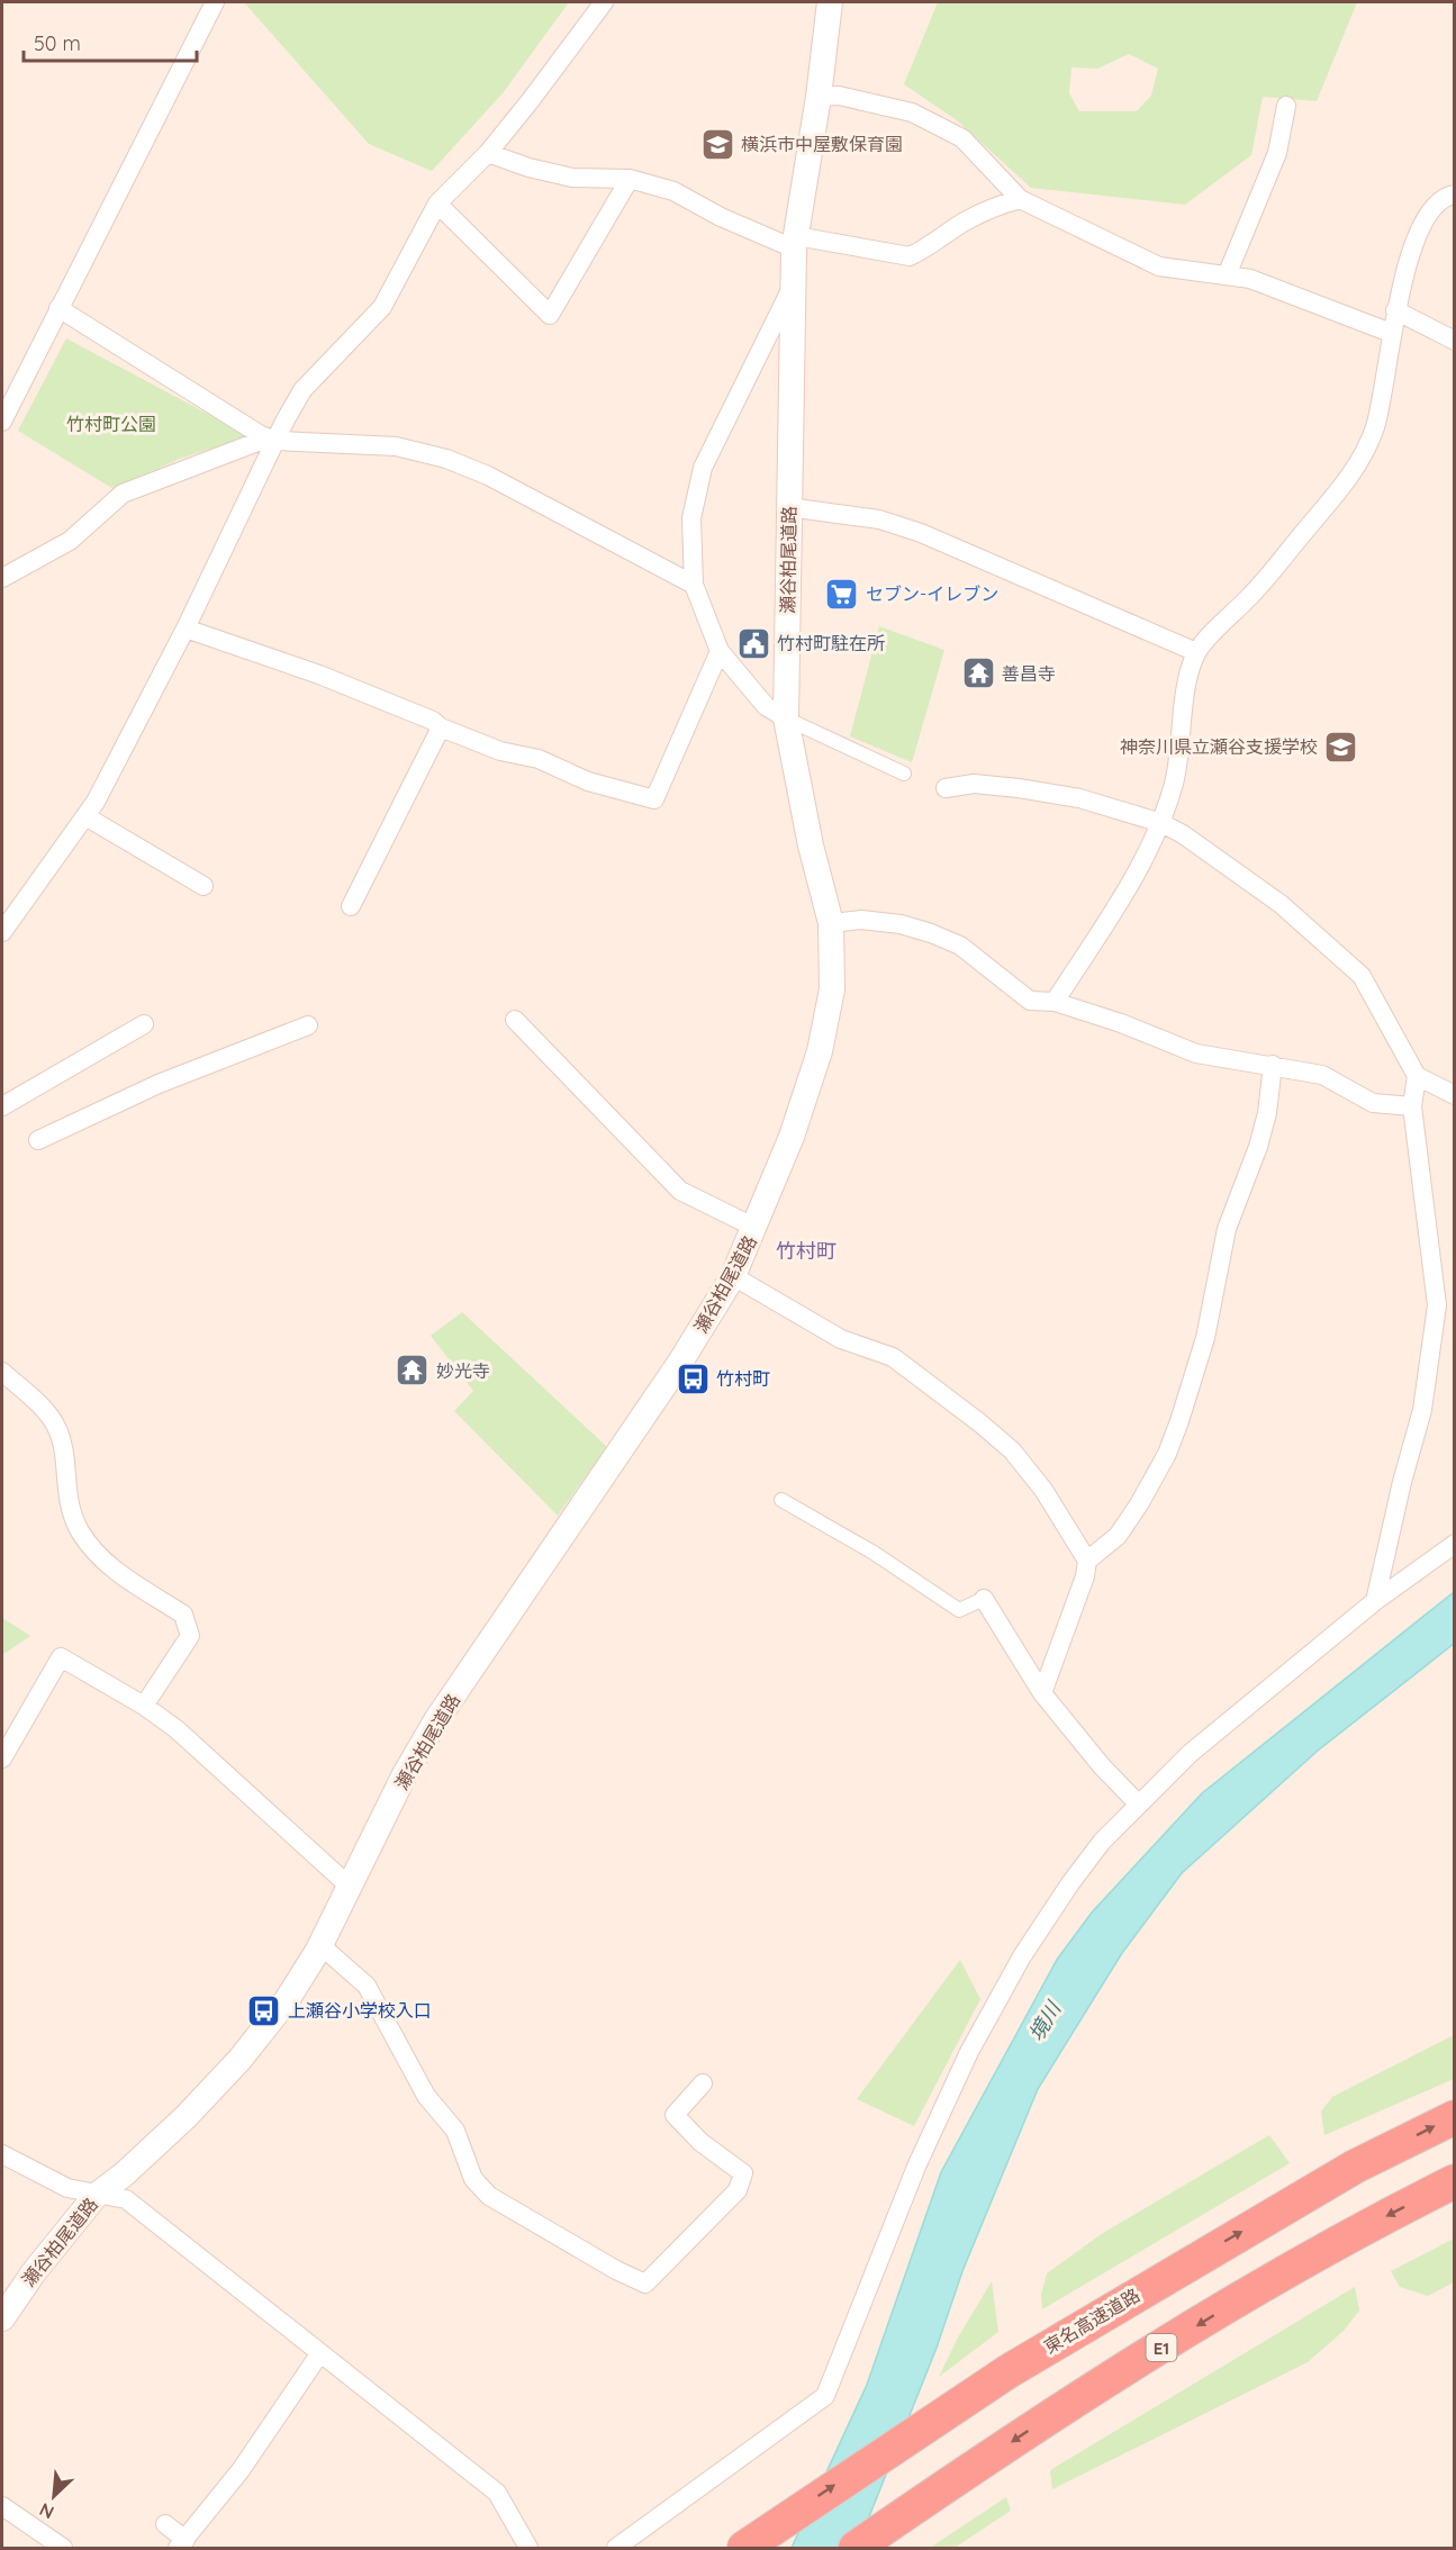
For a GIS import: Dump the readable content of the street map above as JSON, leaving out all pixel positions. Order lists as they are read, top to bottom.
{
  "streets": {
    "highway": ["東名高速道路", "E1"],
    "main road": ["瀬谷柏尾道路"]
  },
  "districts": ["竹村町"],
  "water": ["境川"],
  "parks": ["竹村町公園"],
  "places": {
    "school or university": ["横浜市中屋敷保育園", "神奈川県立瀬谷支援学校"],
    "supermarket": ["セブン-イレブン"],
    "public building": ["竹村町駐在所"],
    "temple": ["善昌寺", "妙光寺"],
    "bus stop": ["竹村町", "上瀬谷小学校入口"]
  },
  "scale_bar": "50 m",
  "north": "bottom left"
}
